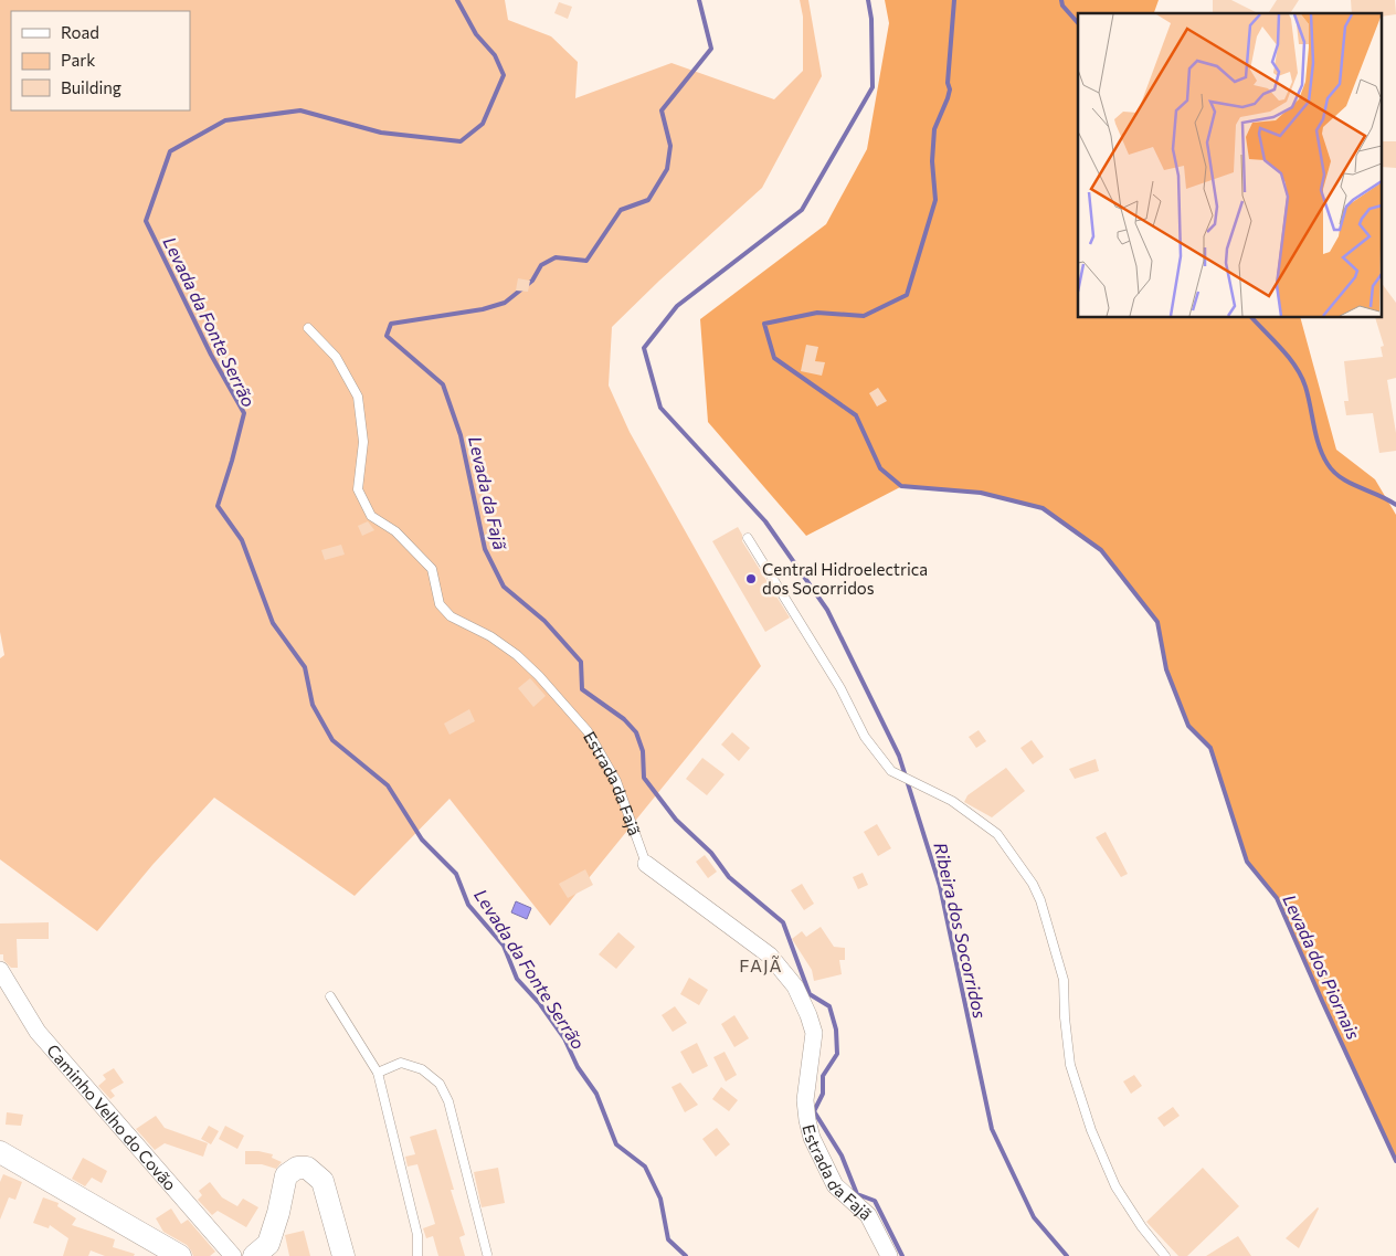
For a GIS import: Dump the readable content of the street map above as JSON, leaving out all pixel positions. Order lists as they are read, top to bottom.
{
  "streets": {
    "street": ["Estrada da Fajã", "Caminho Velho do Covão"]
  },
  "districts": ["FAJÃ"],
  "water": [
    "Levada da Fonte Serrão",
    "Levada da Fajã",
    "Ribeira dos Socorridos",
    "Levada dos Piornais"
  ],
  "places": ["Central Hidroelectrica dos Socorridos"],
  "legend": ["Road", "Park", "Building"]
}
